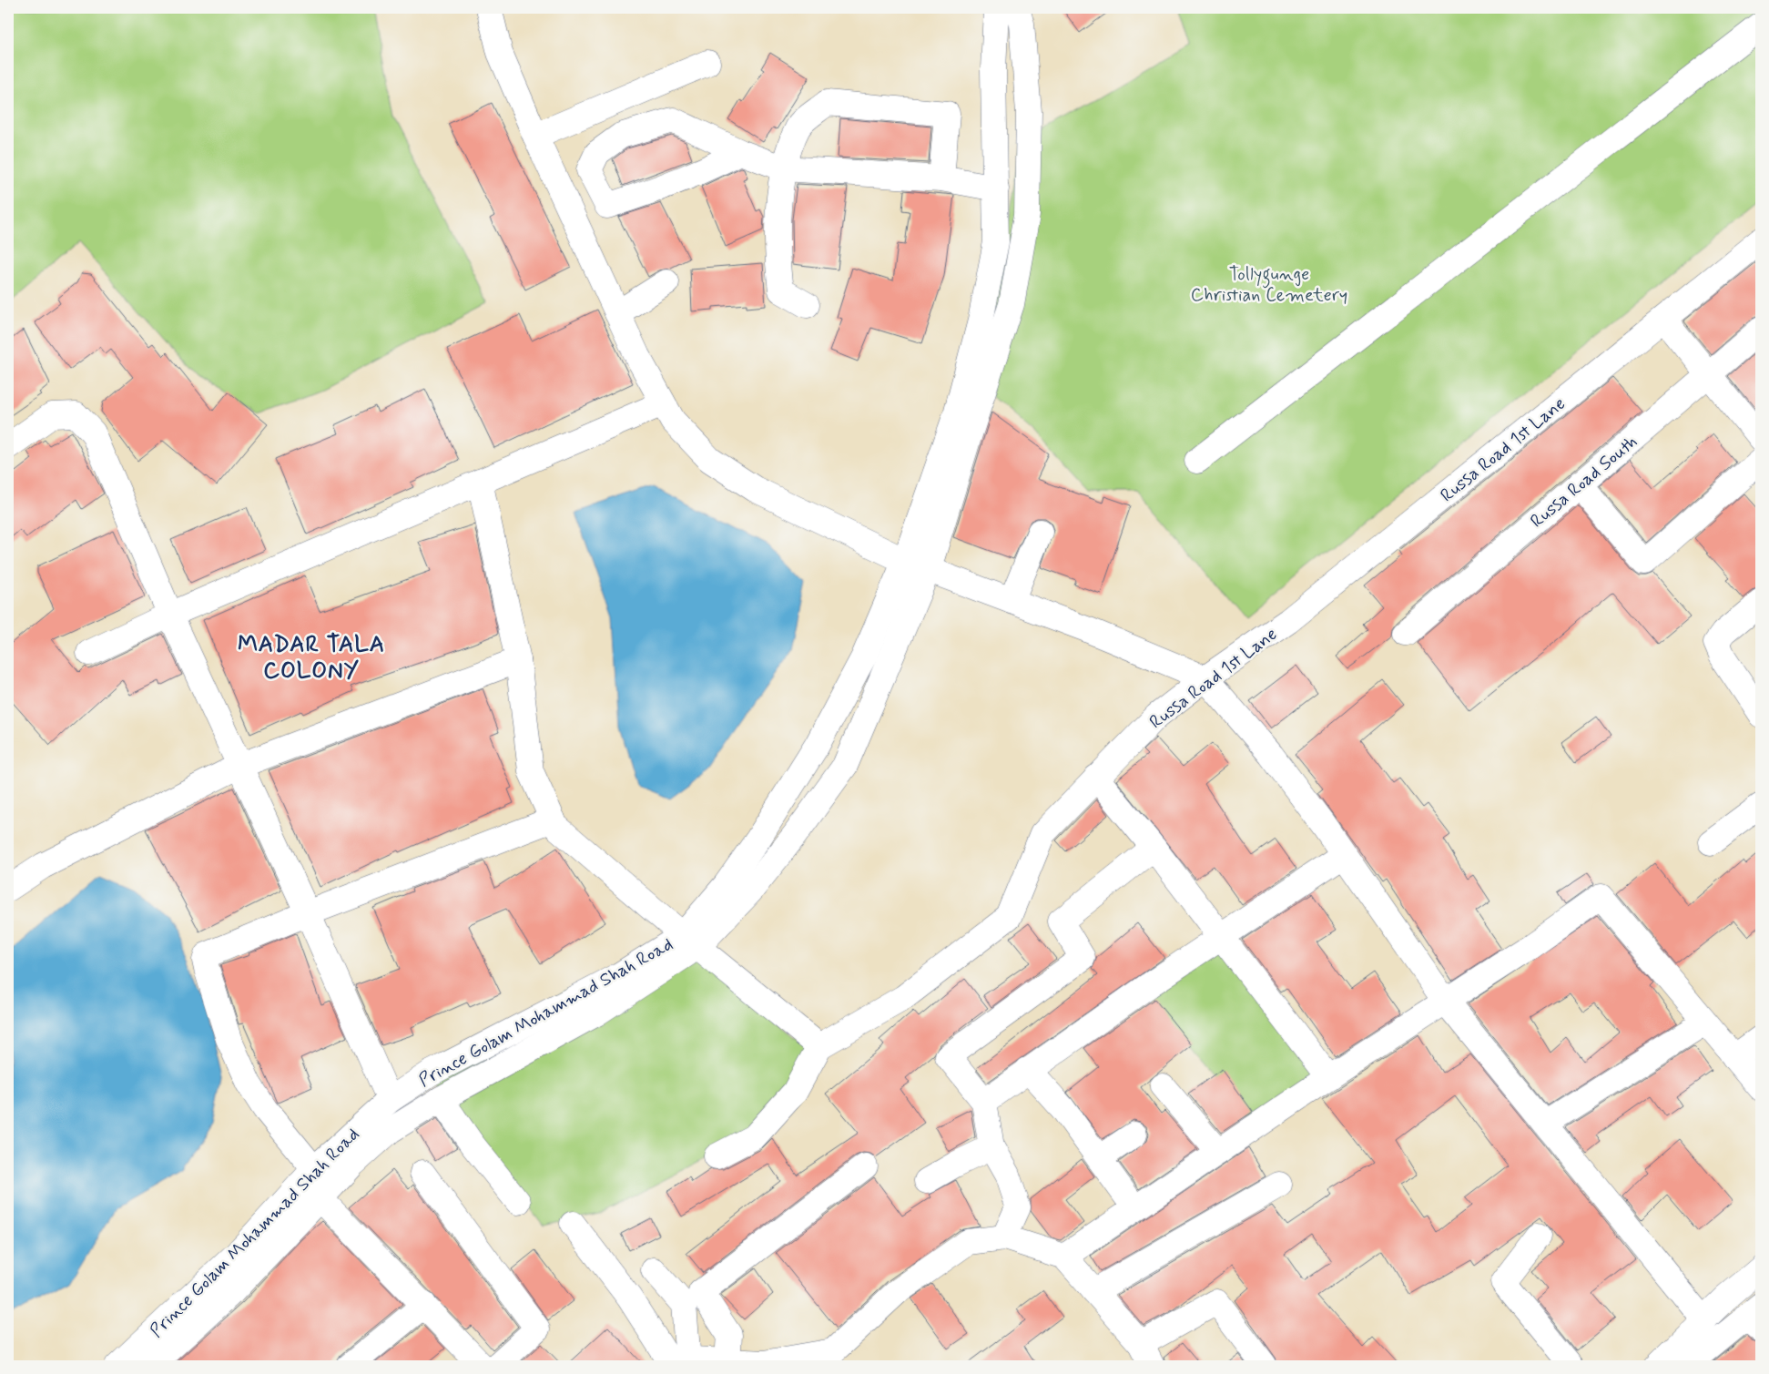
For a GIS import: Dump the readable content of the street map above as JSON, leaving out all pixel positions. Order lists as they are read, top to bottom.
{
  "streets": {
    "street": ["Russa Road 1st Lane", "Russa Road South", "Prince Golam Mohammad Shah Road"]
  },
  "districts": ["MADAR TALA COLONY"],
  "parks": ["Tollygunge Christian Cemetery"]
}
